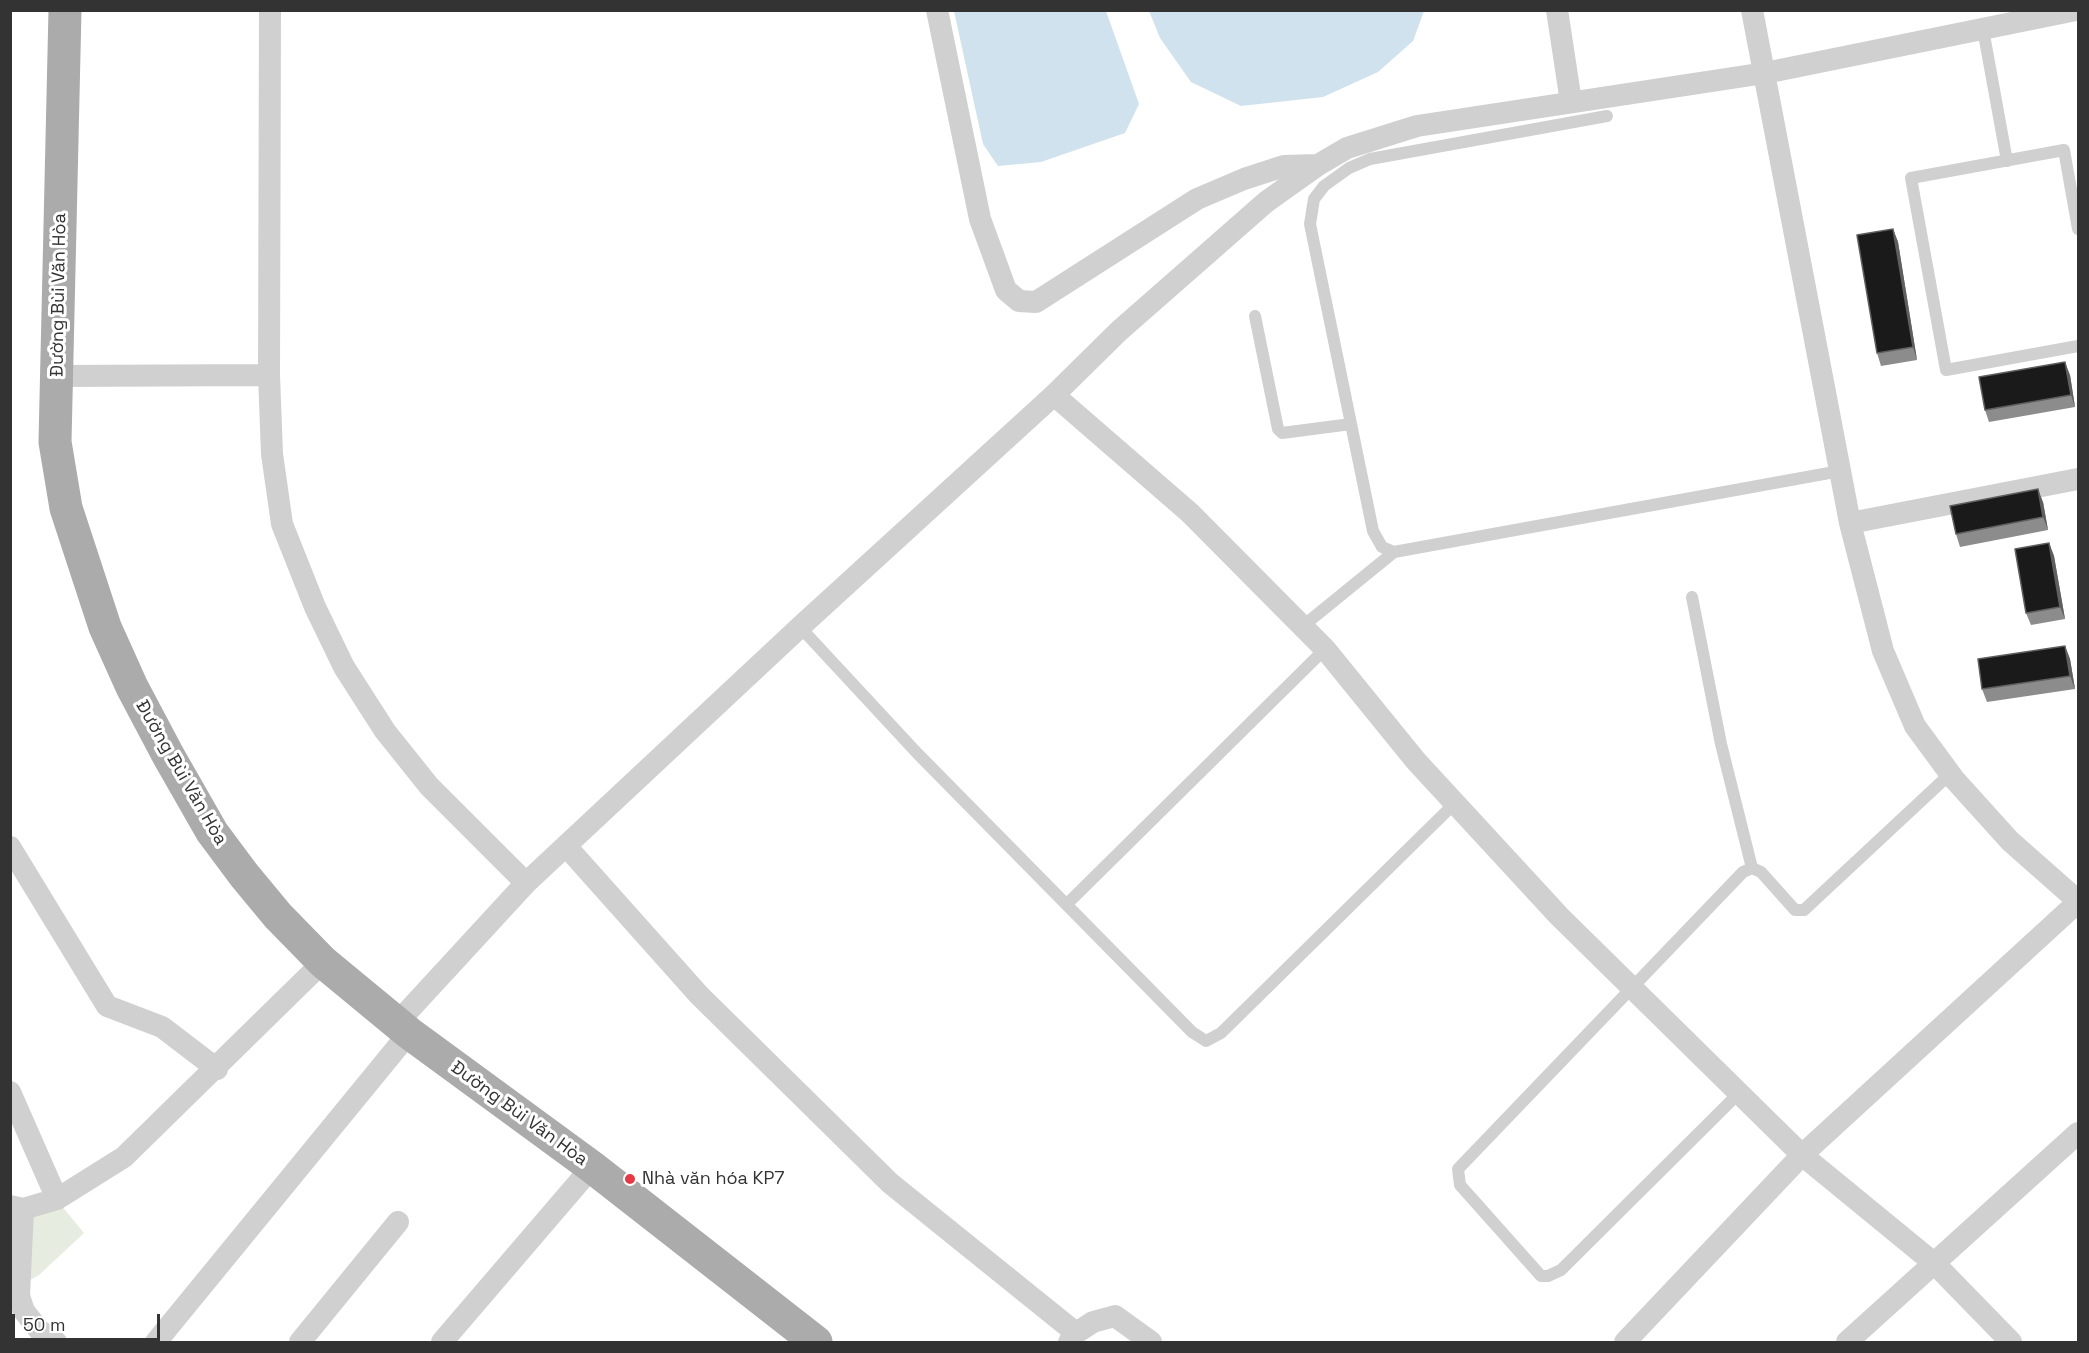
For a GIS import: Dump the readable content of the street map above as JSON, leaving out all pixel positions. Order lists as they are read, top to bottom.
{
  "streets": {
    "main road": ["Đường Bùi Văn Hòa"]
  },
  "places": ["Nhà văn hóa KP7"],
  "scale_bar": "50 m"
}
